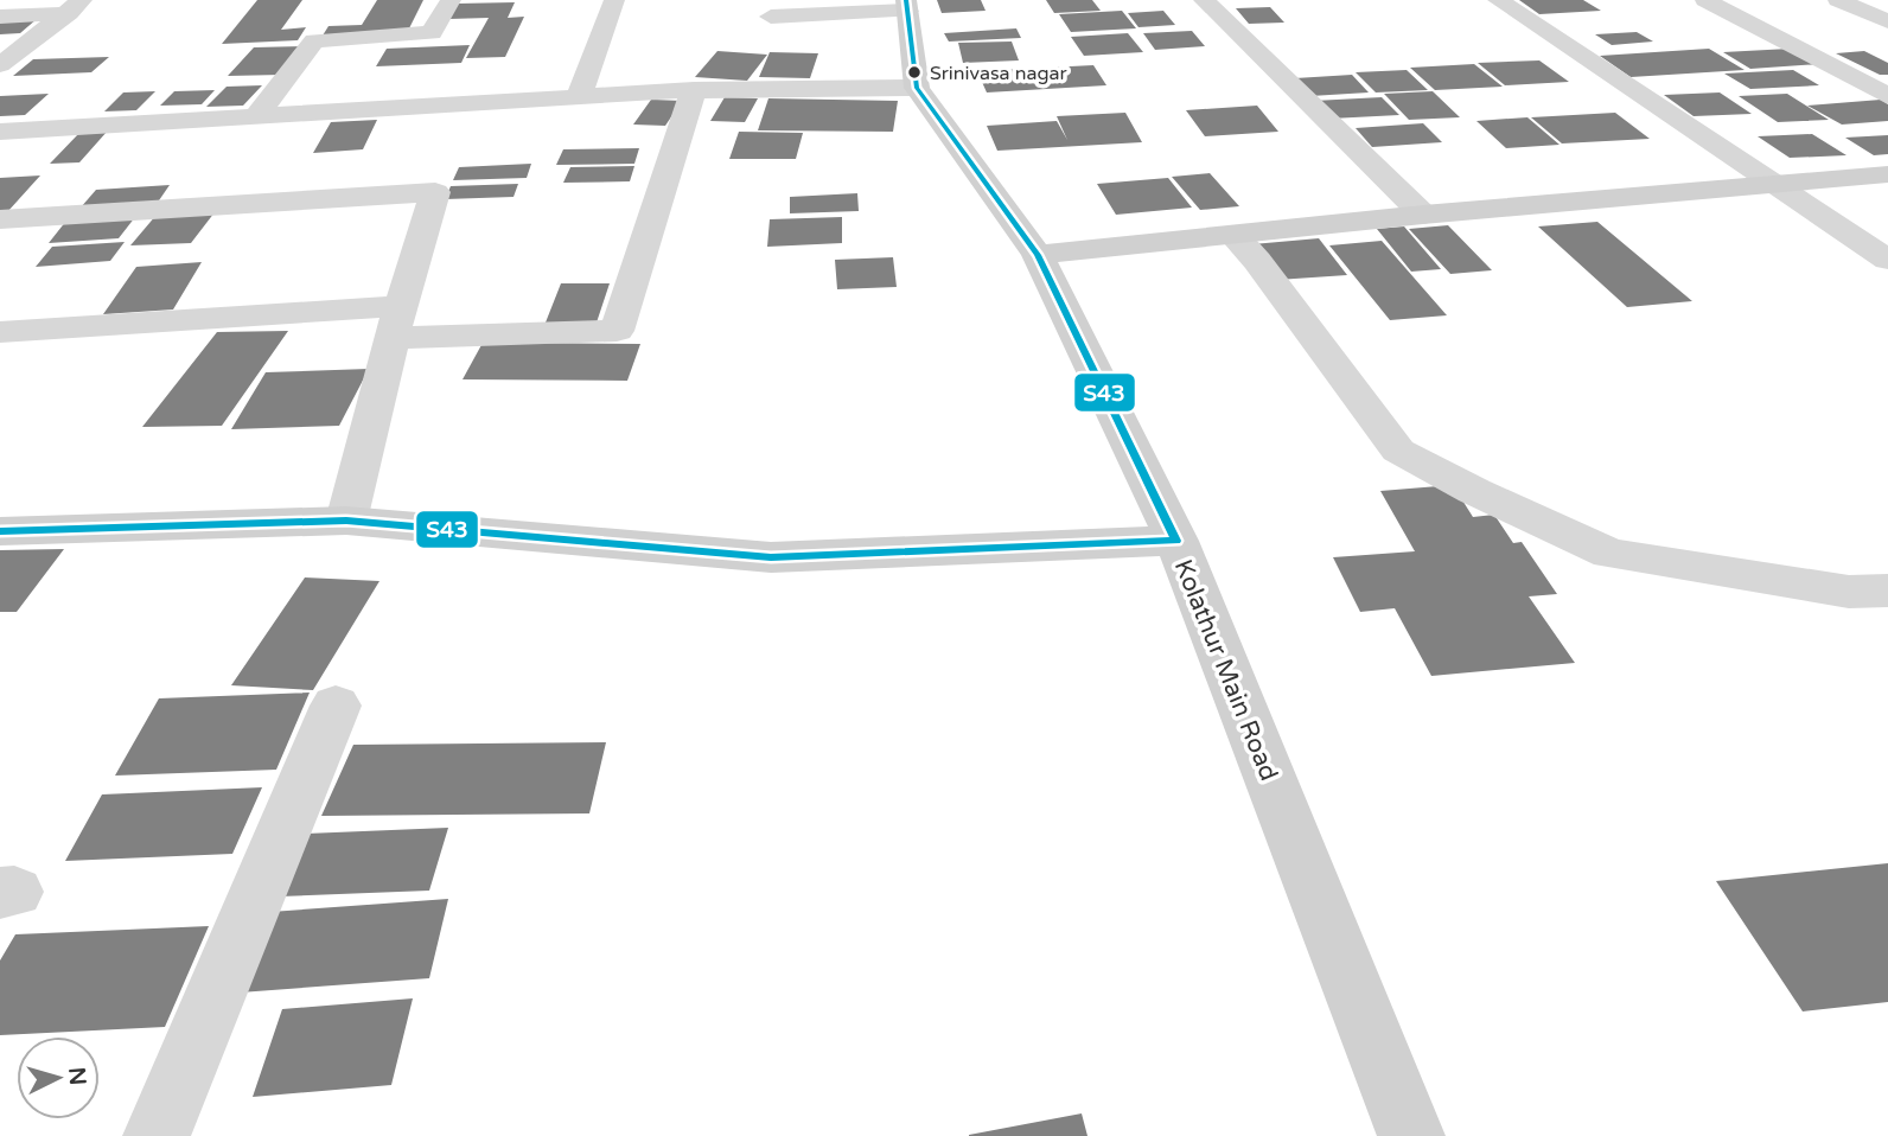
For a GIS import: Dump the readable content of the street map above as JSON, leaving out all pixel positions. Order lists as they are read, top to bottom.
{
  "streets": {
    "street": ["Kolathur Main Road"]
  },
  "places": ["Srinivasa nagar"],
  "lines": ["transit line S43"],
  "north": "right"
}
